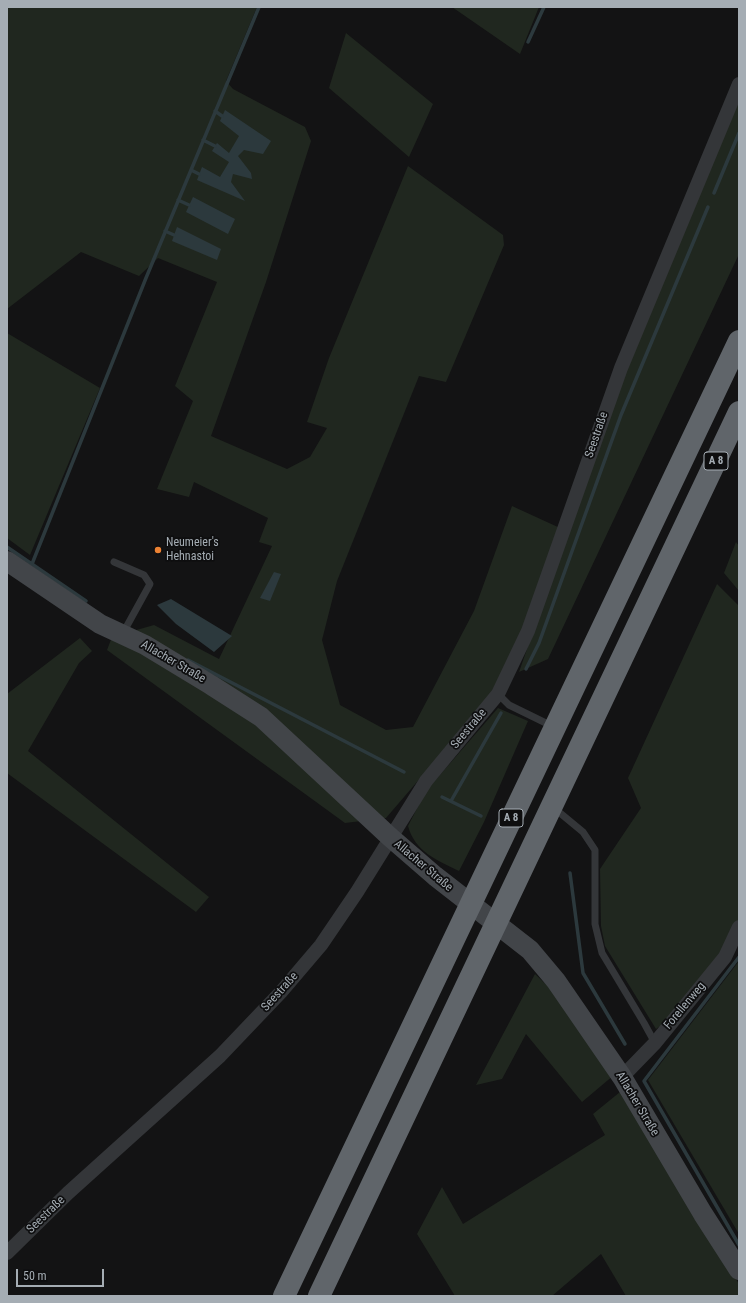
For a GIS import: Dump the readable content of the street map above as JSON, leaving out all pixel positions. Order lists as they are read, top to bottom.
{
  "streets": {
    "highway": ["A 8"],
    "street": ["Seestraße", "Allacher Straße", "Forellenweg"]
  },
  "crossings": [
    ["Seestraße", "Allacher Straße"],
    ["Allacher Straße", "Forellenweg"]
  ],
  "places": ["Neumeier's Hehnastoi"],
  "scale_bar": "50 m"
}
